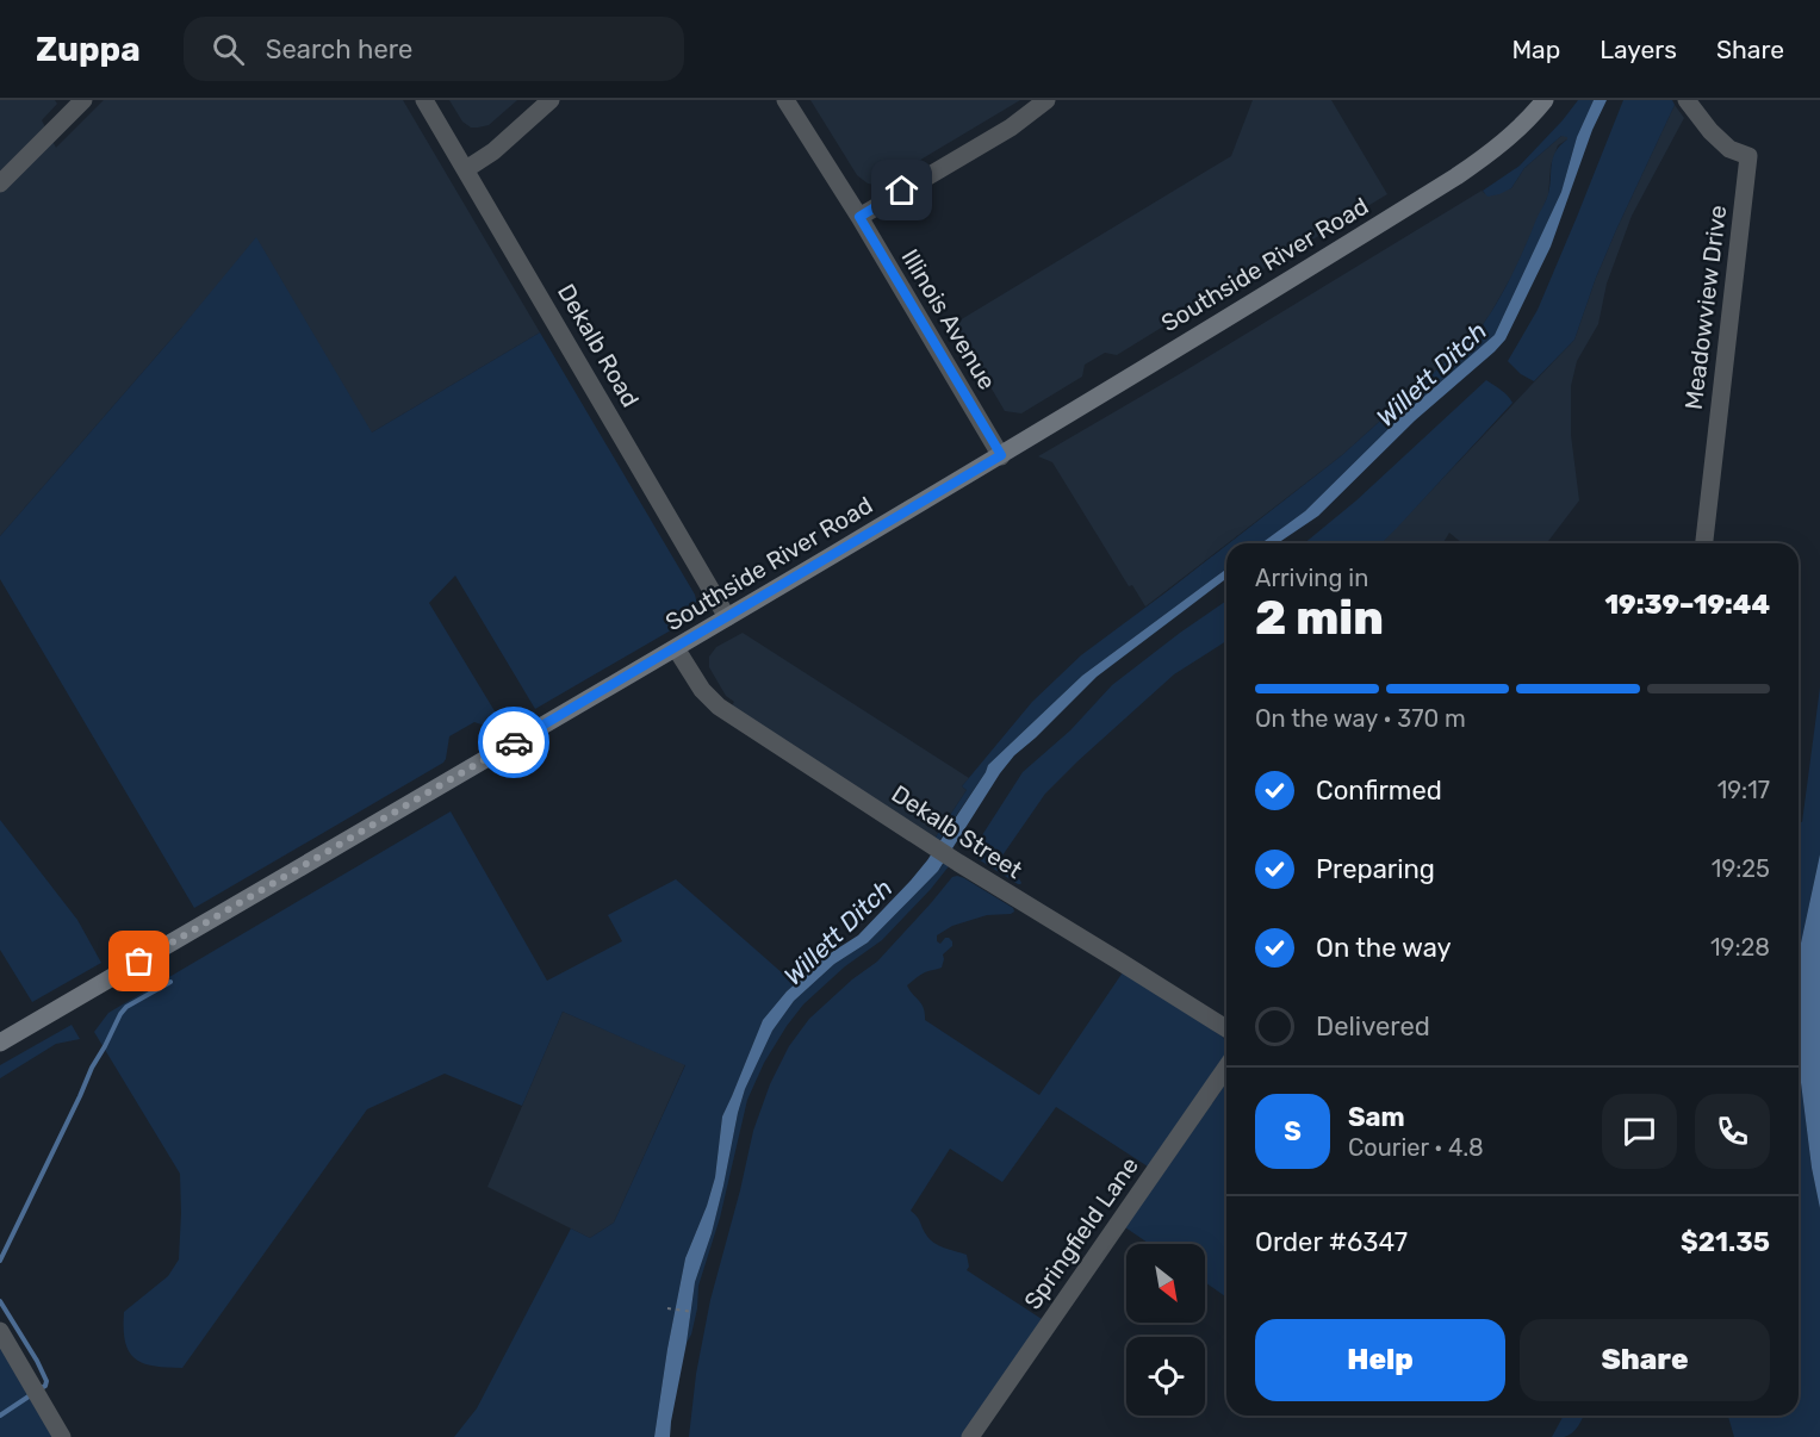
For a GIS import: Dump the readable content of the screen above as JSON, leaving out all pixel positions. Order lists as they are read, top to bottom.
{
  "streets": {
    "main road": ["Southside River Road"],
    "street": [
      "Meadowview Drive",
      "Illinois Avenue",
      "Dekalb Road",
      "Dekalb Street",
      "Springfield Lane"
    ]
  },
  "crossings": [
    ["Southside River Road", "Illinois Avenue"],
    ["Southside River Road", "Dekalb Road"],
    ["Southside River Road", "Dekalb Street"]
  ],
  "water": ["Willett Ditch"],
  "north": "bottom right",
  "page": {
    "header": "Zuppa",
    "search": "Search here",
    "nav": ["Map", "Layers", "Share"],
    "heading": ["2 min", "Arriving in", "19:39–19:44"],
    "panel": [
      "Sam",
      "Courier · 4.8",
      "Order #6347",
      "$21.35"
    ],
    "bar": "On the way · 370 m",
    "list": [
      ["Confirmed", "19:17"],
      ["Preparing", "19:25"],
      ["On the way", "19:28"],
      "Delivered"
    ],
    "round": "S",
    "buttons": ["Help", "Share"]
  }
}
